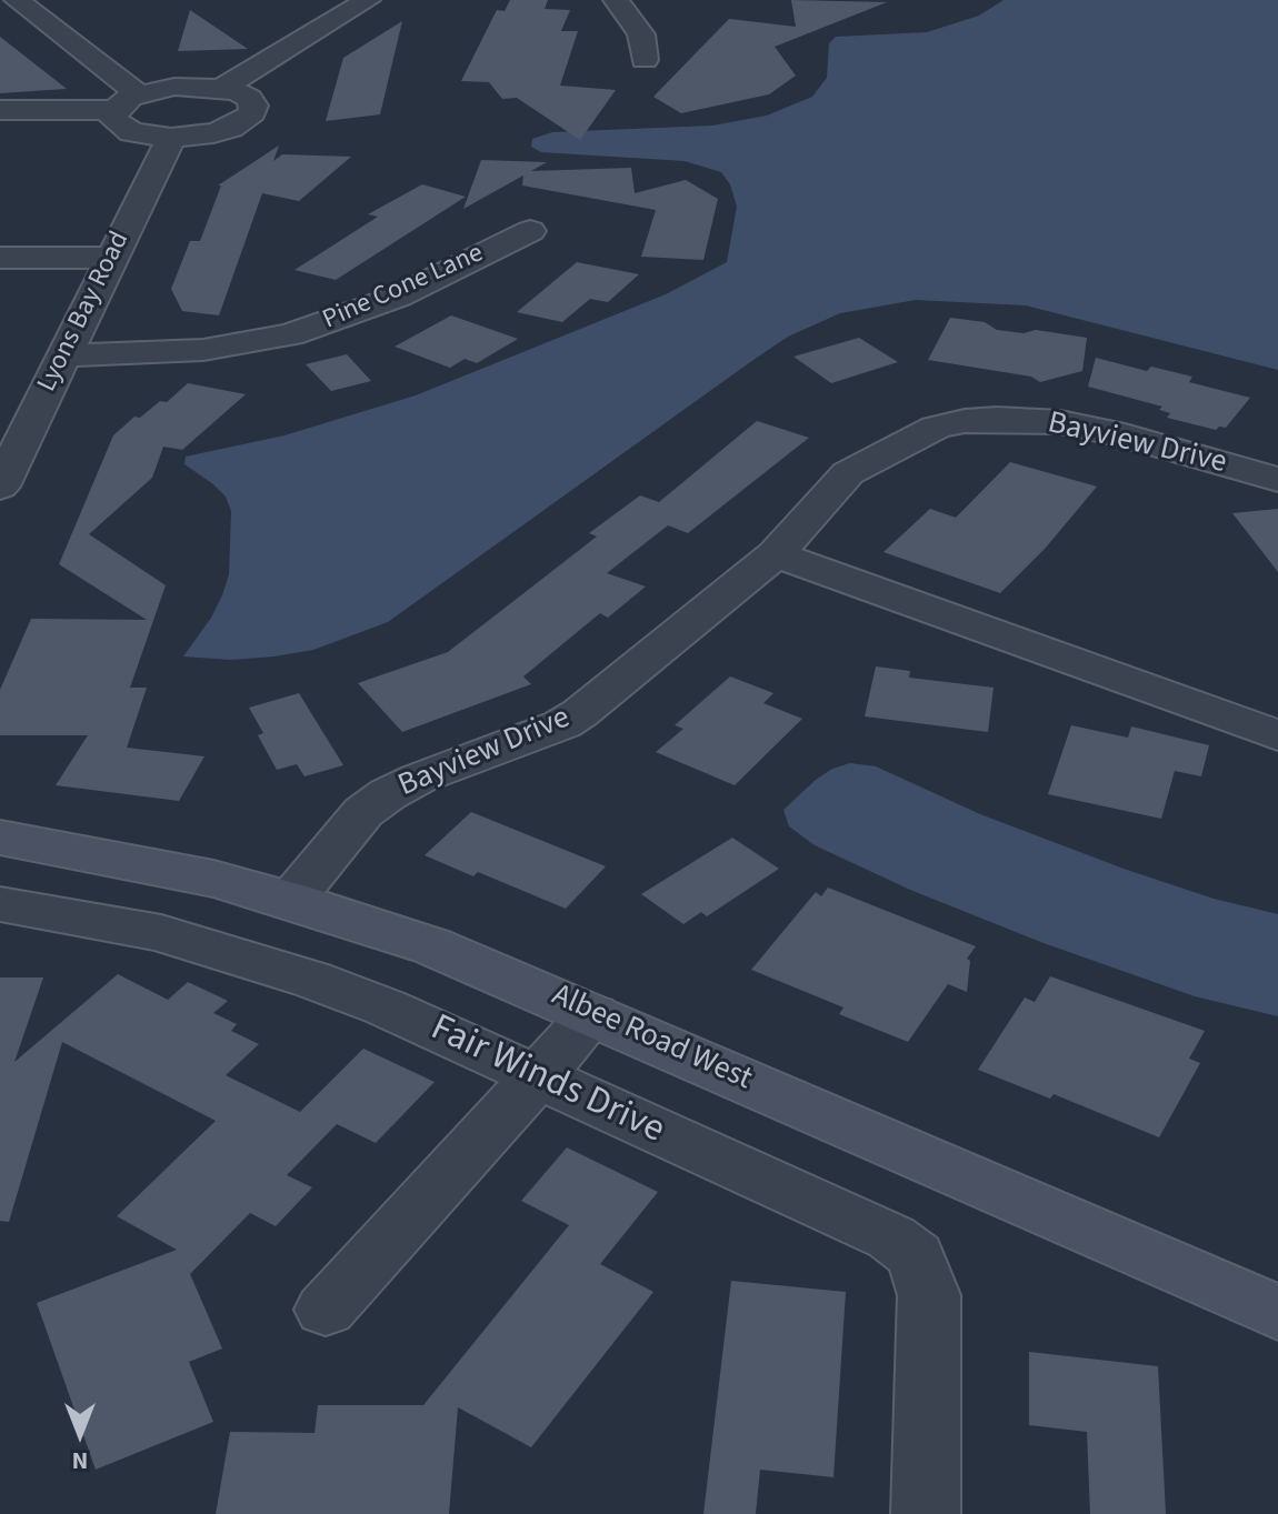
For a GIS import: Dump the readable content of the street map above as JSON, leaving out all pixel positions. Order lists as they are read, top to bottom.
{
  "streets": {
    "street": [
      "Pine Cone Lane",
      "Lyons Bay Road",
      "Bayview Drive",
      "Albee Road West",
      "Fair Winds Drive"
    ]
  },
  "crossings": [
    ["Pine Cone Lane", "Lyons Bay Road"],
    ["Bayview Drive", "Albee Road West"]
  ],
  "north": "bottom"
}
